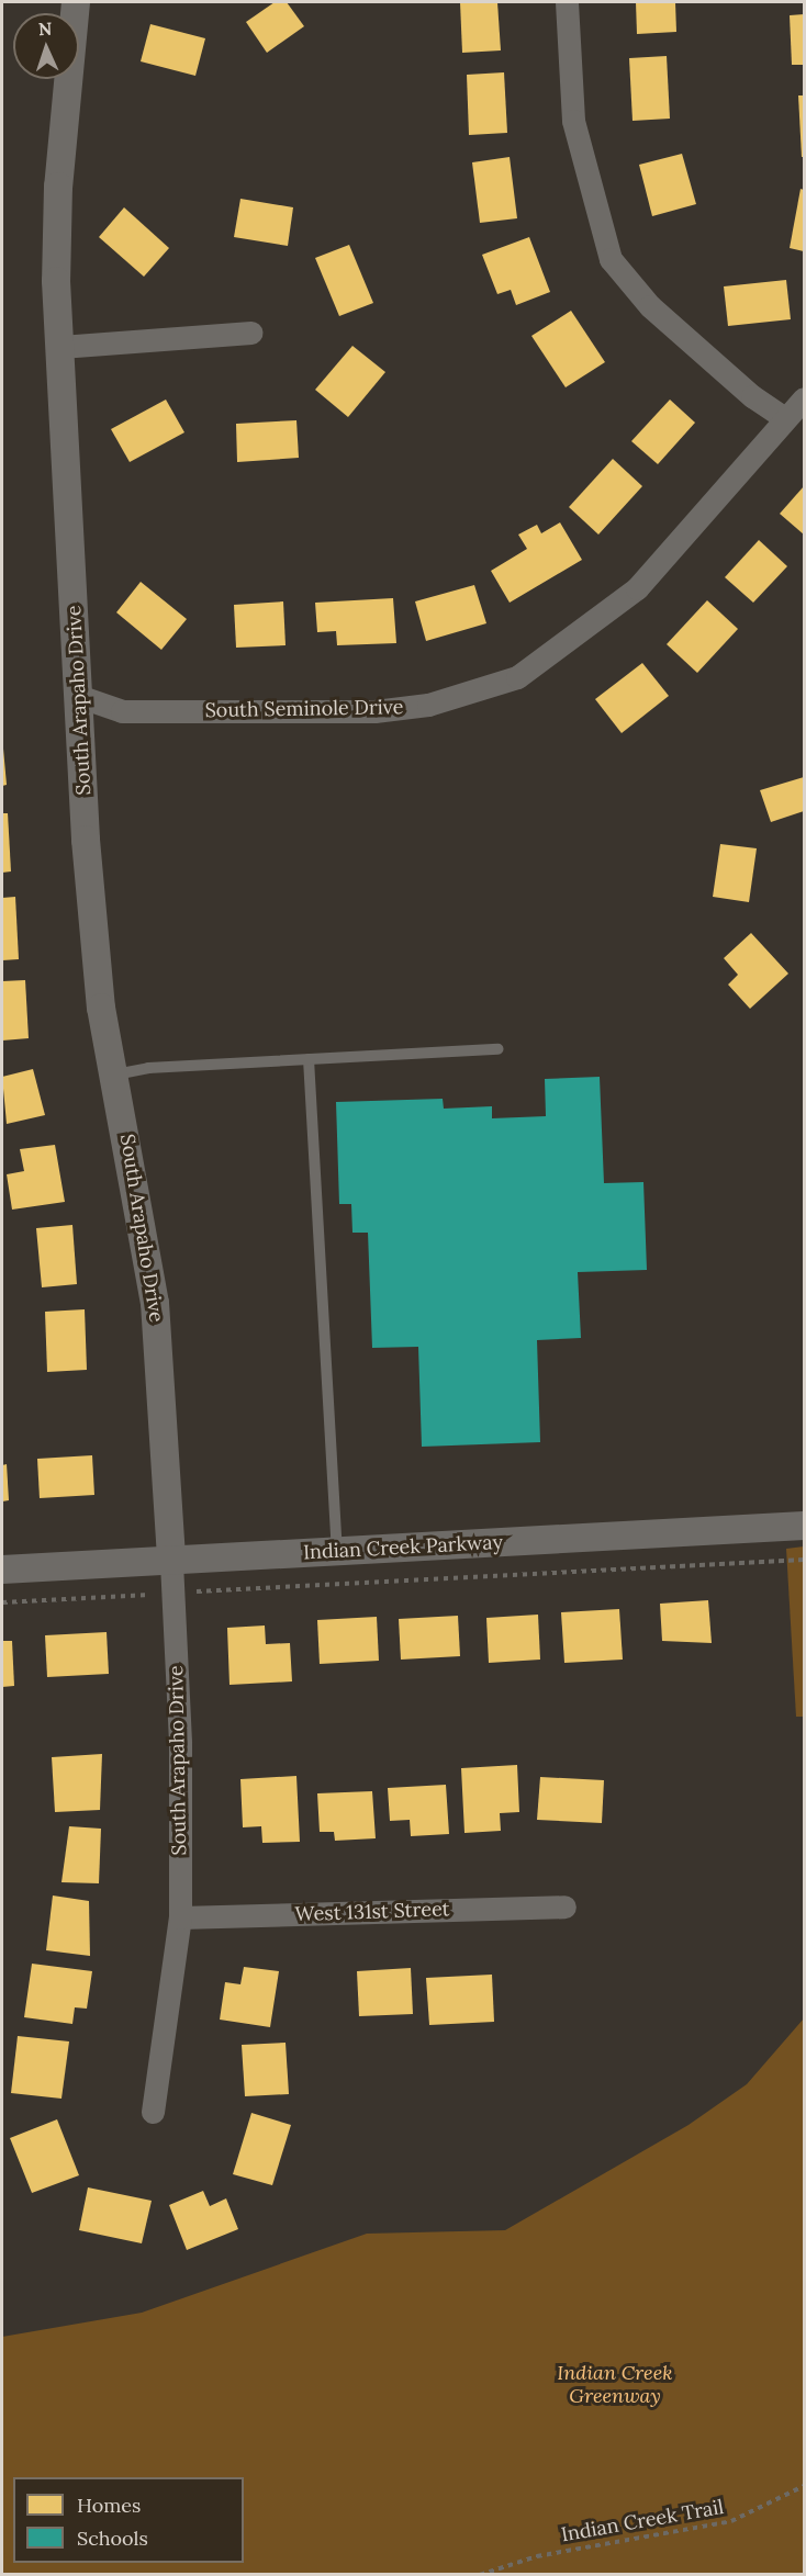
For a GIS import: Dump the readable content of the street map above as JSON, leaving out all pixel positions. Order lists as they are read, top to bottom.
{
  "streets": {
    "street": [
      "South Arapaho Drive",
      "South Seminole Drive",
      "Indian Creek Parkway",
      "West 131st Street"
    ],
    "path": ["Indian Creek Trail"]
  },
  "crossings": [
    ["South Arapaho Drive", "South Seminole Drive"],
    ["South Arapaho Drive", "Indian Creek Parkway"],
    ["South Arapaho Drive", "West 131st Street"]
  ],
  "parks": ["Indian Creek Greenway"],
  "legend": ["Homes", "Schools"],
  "north": "top"
}
